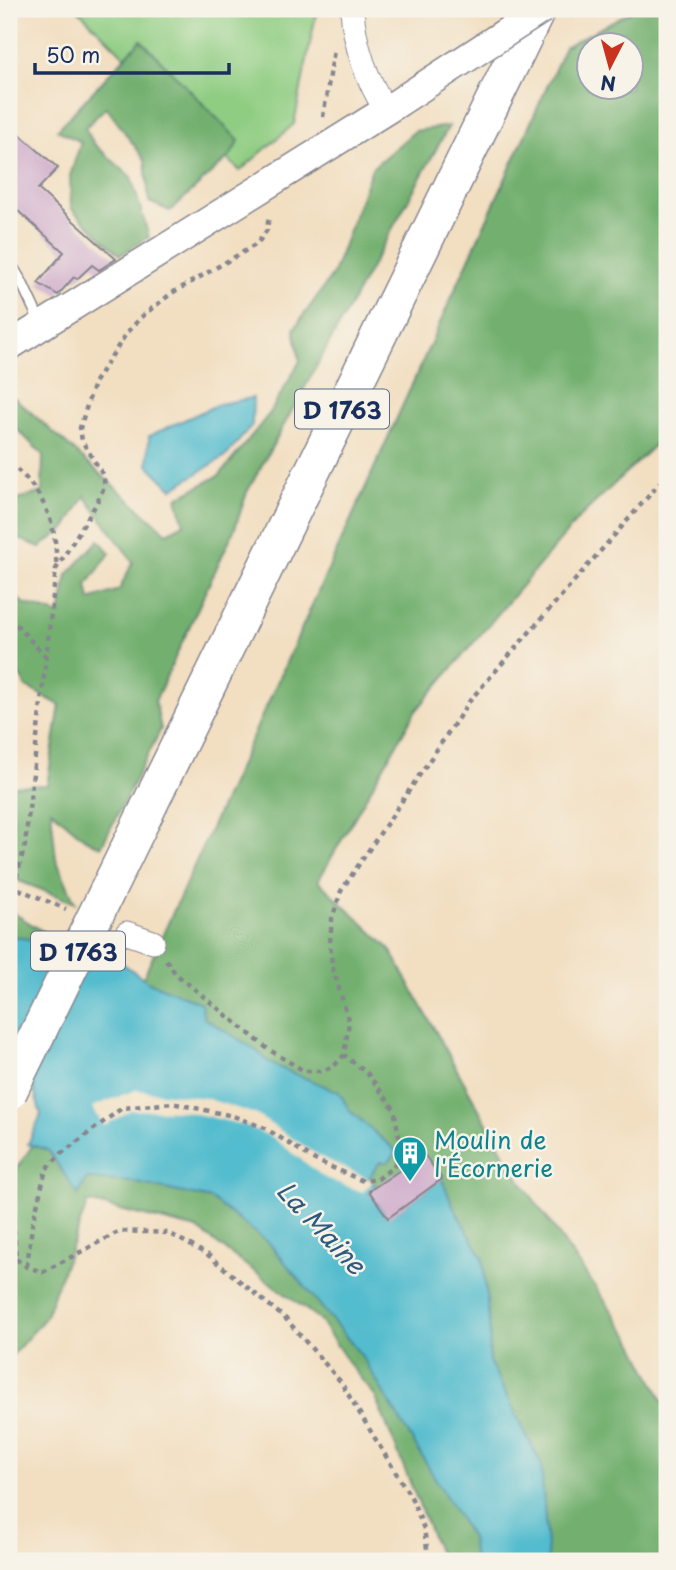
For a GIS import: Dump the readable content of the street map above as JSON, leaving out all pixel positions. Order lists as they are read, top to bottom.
{
  "streets": {
    "main road": ["D 1763"]
  },
  "water": ["La Maine"],
  "places": {
    "building": ["Moulin de l'Écornerie"]
  },
  "scale_bar": "50 m",
  "north": "bottom"
}
